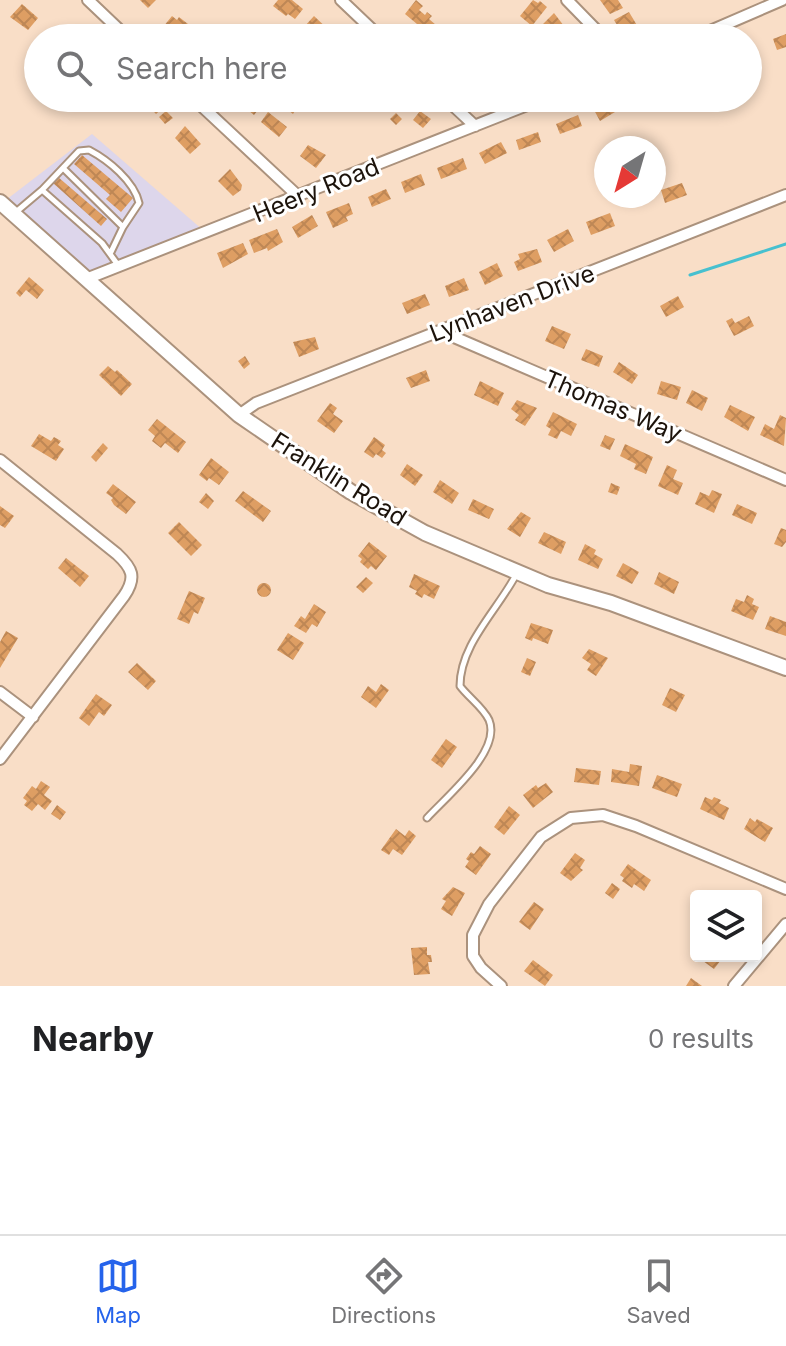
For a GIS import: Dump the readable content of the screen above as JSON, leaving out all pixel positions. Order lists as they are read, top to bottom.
{
  "streets": {
    "main road": ["Franklin Road"],
    "street": ["Heery Road", "Lynhaven Drive", "Thomas Way"]
  },
  "crossings": [
    ["Heery Road", "Franklin Road"],
    ["Lynhaven Drive", "Thomas Way"],
    ["Lynhaven Drive", "Franklin Road"]
  ],
  "north": "bottom left",
  "page": {
    "search": "Search here",
    "heading": ["Nearby", "0 results"],
    "nav": ["Map", "Directions", "Saved"]
  }
}
